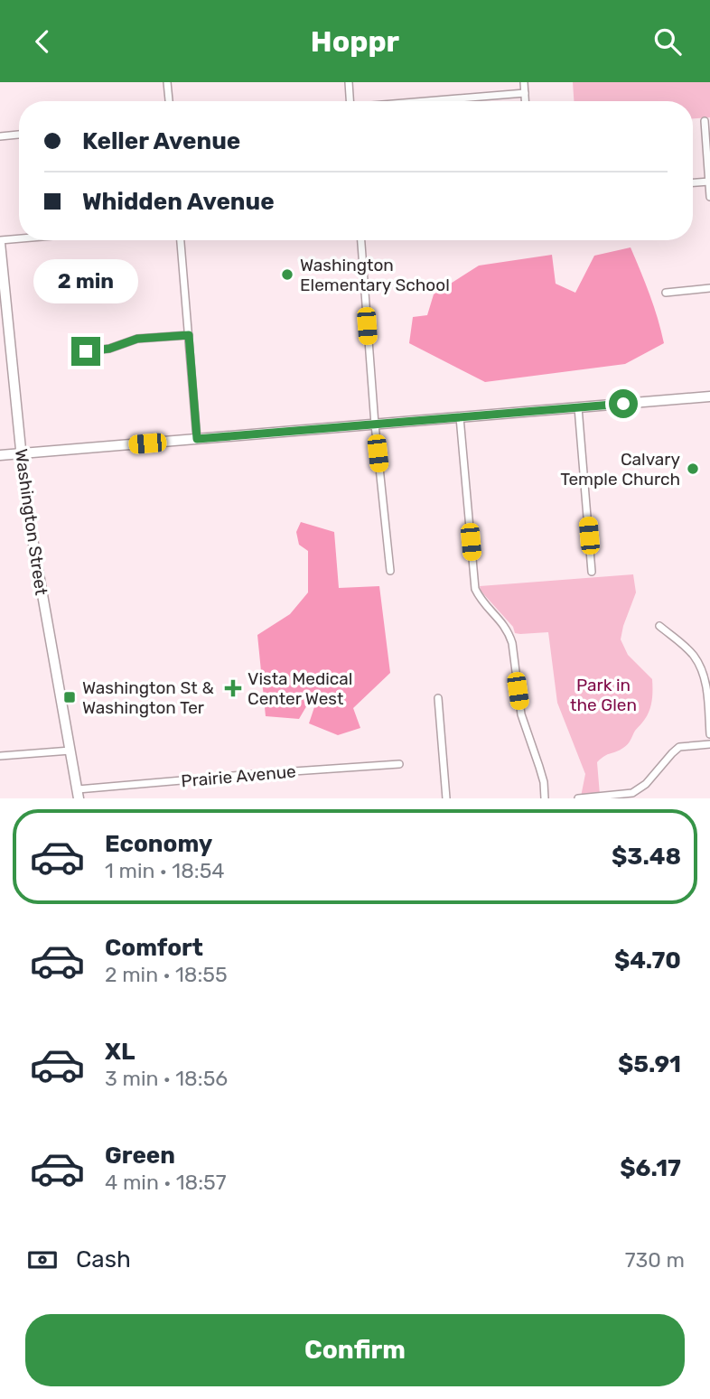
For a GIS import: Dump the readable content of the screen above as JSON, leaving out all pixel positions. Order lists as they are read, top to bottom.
{
  "streets": {
    "street": ["Washington Street", "Prairie Avenue"]
  },
  "crossings": [
    ["Washington Street", "Prairie Avenue"]
  ],
  "parks": ["Park in the Glen"],
  "places": {
    "other": ["Washington Elementary School", "Calvary Temple Church"],
    "health": ["Vista Medical Center West"],
    "transit": ["Washington St & Washington Ter"]
  },
  "page": {
    "header": "Hoppr",
    "banner": ["Keller Avenue", "Whidden Avenue"],
    "bubble": "2 min",
    "list": [
      {
        "name": "Economy",
        "note": "1 min · 18:54",
        "value": "$3.48"
      },
      {
        "name": "Comfort",
        "note": "2 min · 18:55",
        "value": "$4.70"
      },
      {
        "name": "XL",
        "note": "3 min · 18:56",
        "value": "$5.91"
      },
      {
        "name": "Green",
        "note": "4 min · 18:57",
        "value": "$6.17"
      }
    ],
    "pay": ["Cash", "730 m"],
    "buttons": "Confirm"
  }
}
